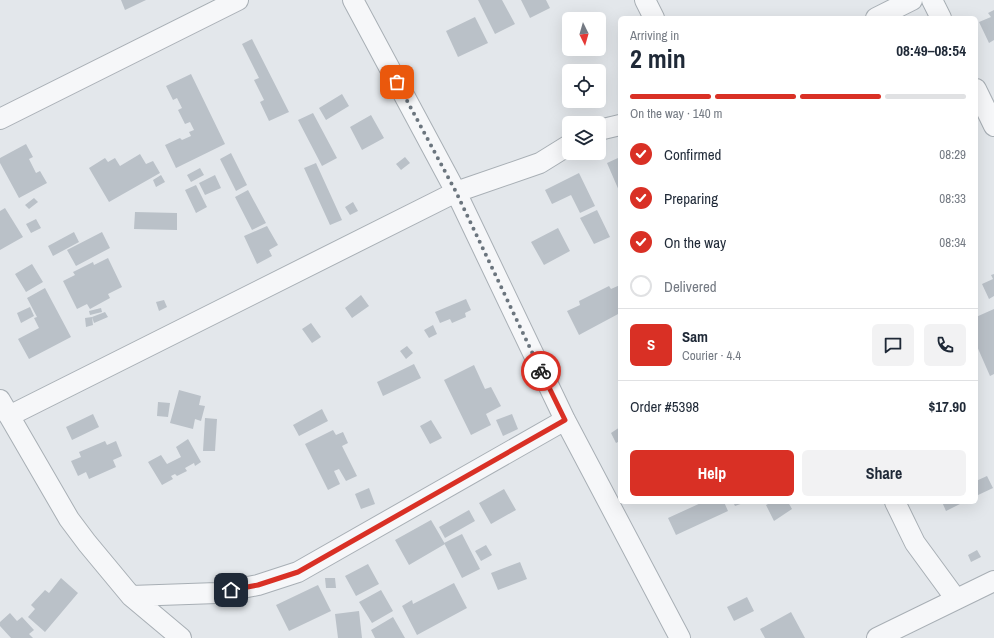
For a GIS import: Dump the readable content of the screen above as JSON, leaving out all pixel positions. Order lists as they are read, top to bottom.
{
  "north": "bottom",
  "page": {
    "heading": ["2 min", "Arriving in", "08:49–08:54"],
    "panel": [
      "Sam",
      "Courier · 4.4",
      "Order #5398",
      "$17.90"
    ],
    "bar": "On the way · 140 m",
    "list": [
      ["Confirmed", "08:29"],
      ["Preparing", "08:33"],
      ["On the way", "08:34"],
      "Delivered"
    ],
    "round": "S",
    "buttons": ["Help", "Share"]
  }
}
